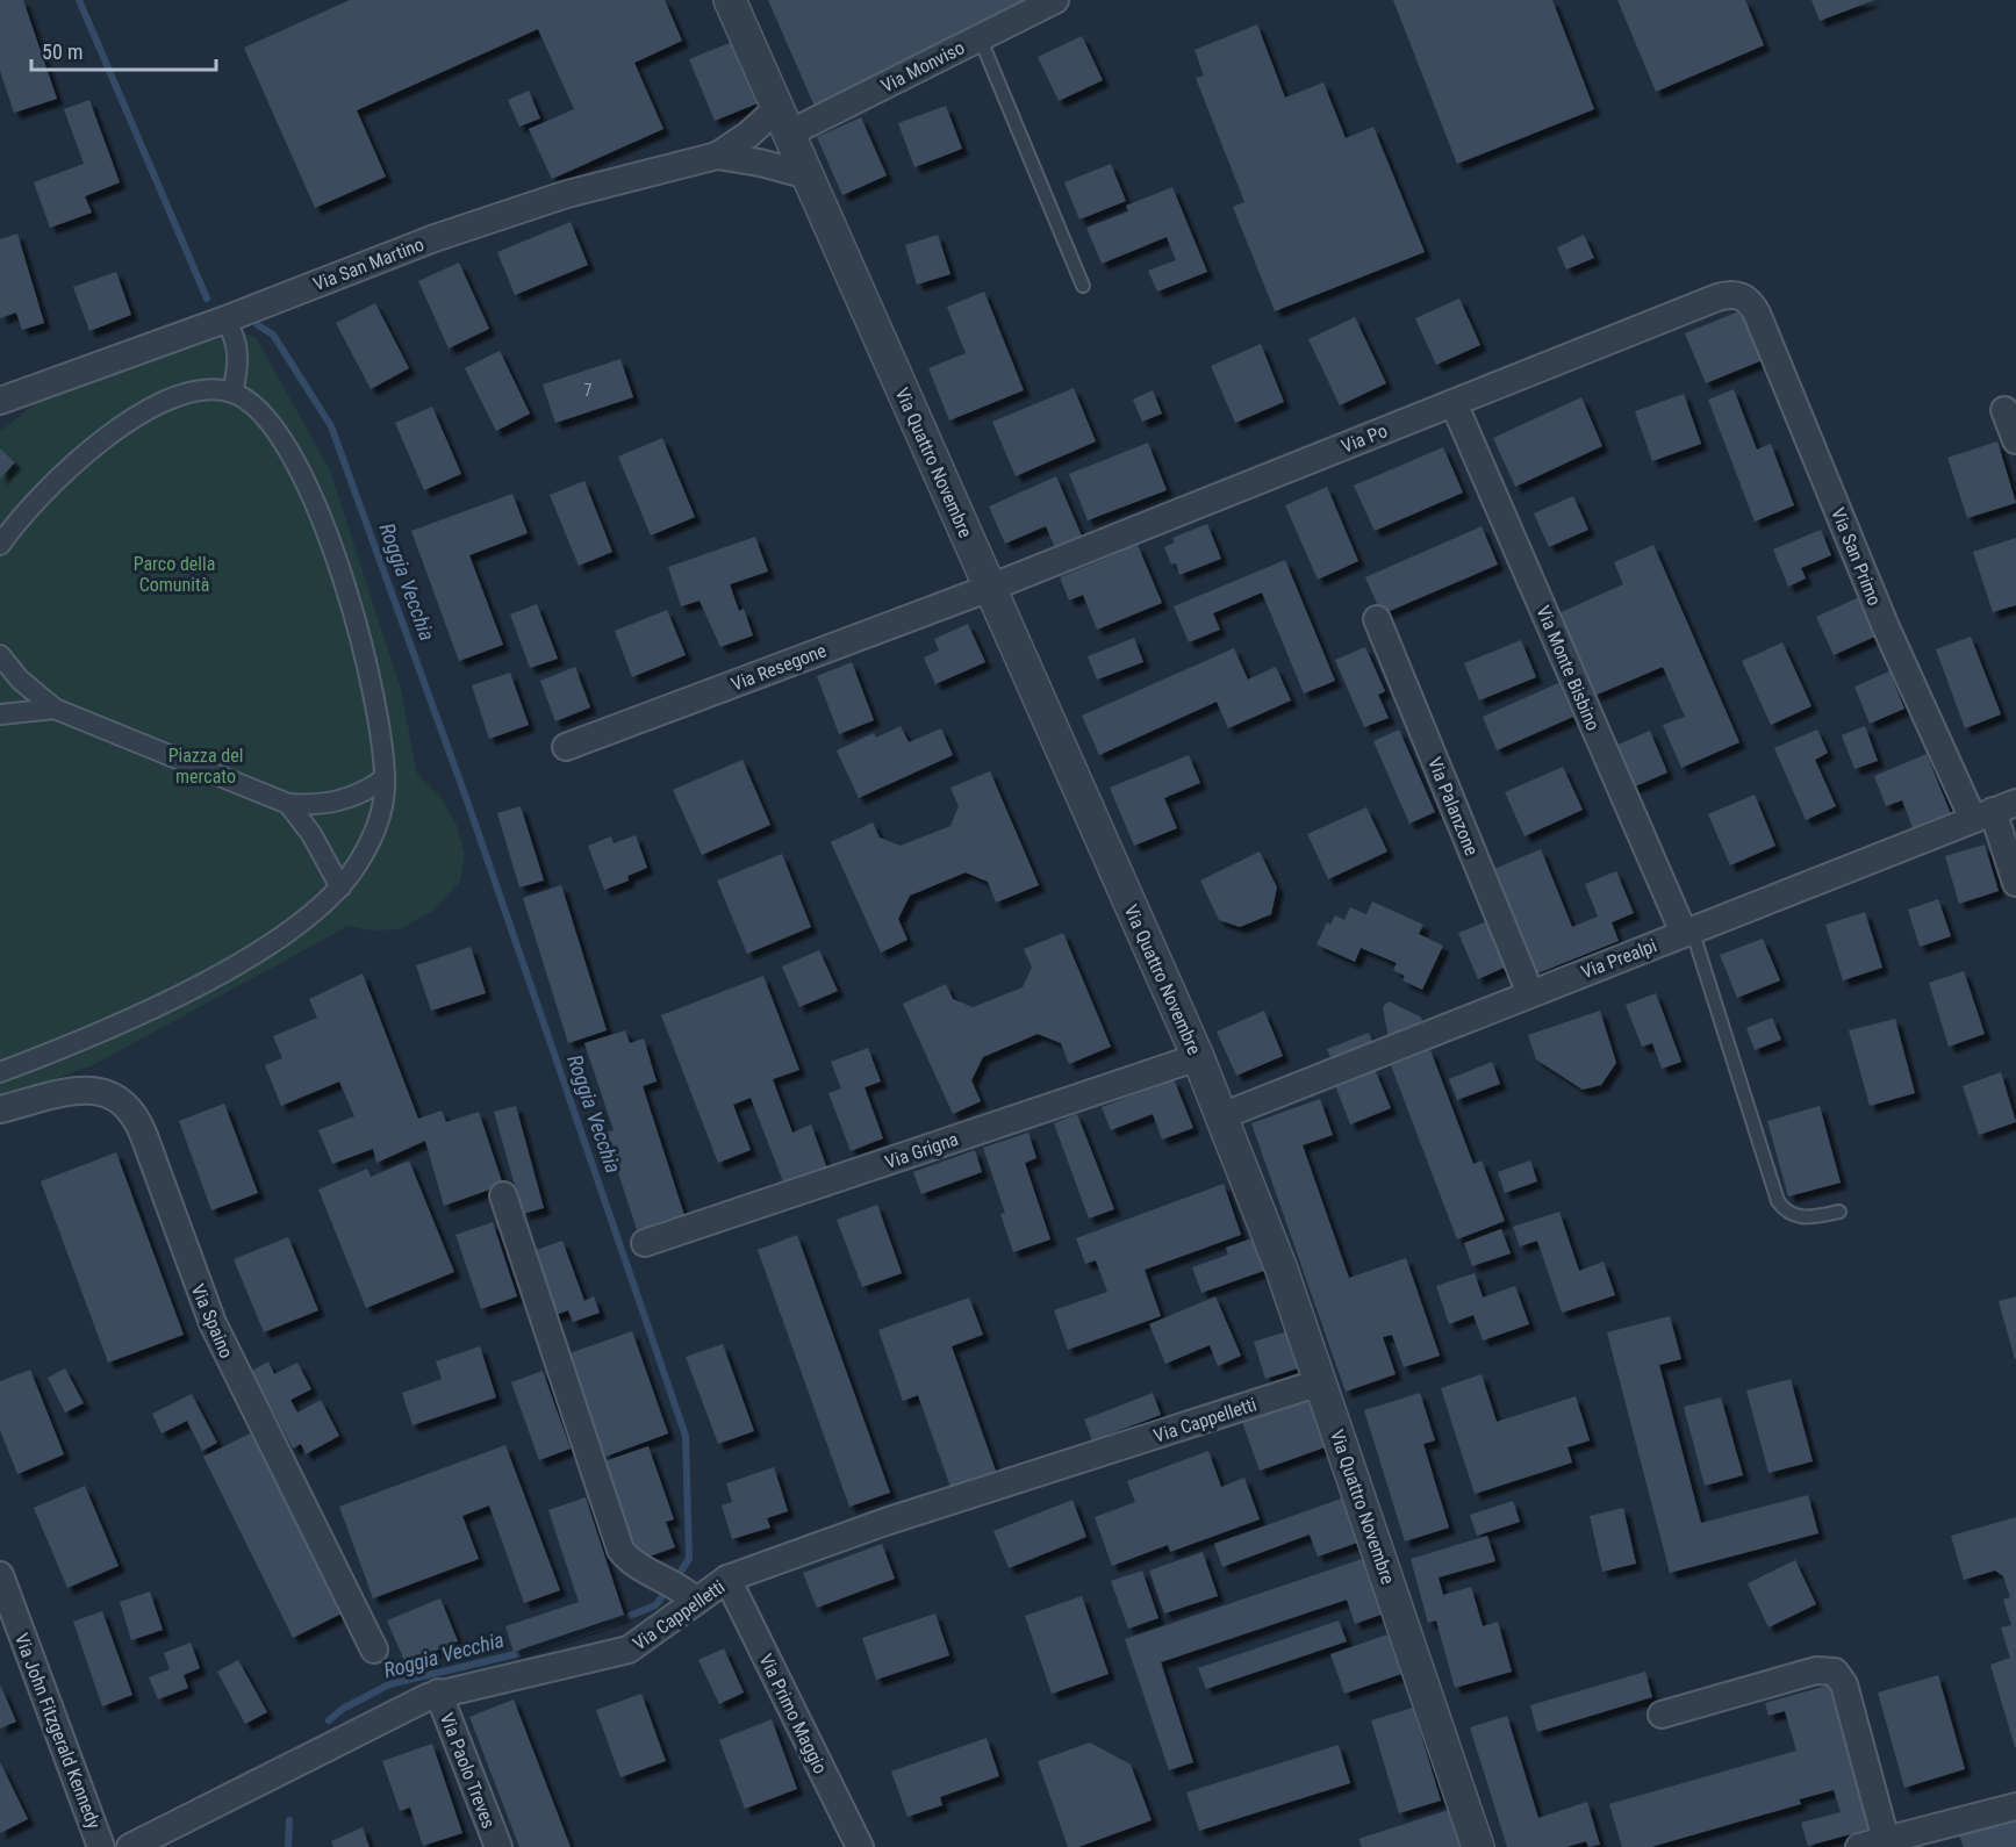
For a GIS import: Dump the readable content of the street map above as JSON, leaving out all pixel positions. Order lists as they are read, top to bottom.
{
  "streets": {
    "street": [
      "Via Monviso",
      "Via San Martino",
      "Via Po",
      "Via Quattro Novembre",
      "Via San Primo",
      "Via Resegone",
      "Via Monte Bisbino",
      "Via Palanzone",
      "Via Prealpi",
      "Via Grigna",
      "Via Spaino",
      "Via Cappelletti",
      "Via Primo Maggio",
      "Via John Fitzgerald Kennedy",
      "Via Paolo Treves"
    ]
  },
  "crossings": [
    ["Via Monviso", "Via San Martino"],
    ["Via Monviso", "Via Quattro Novembre"],
    ["Via Po", "Via Quattro Novembre"],
    ["Via Po", "Via San Primo"],
    ["Via Po", "Via Resegone"],
    ["Via Po", "Via Monte Bisbino"],
    ["Via Quattro Novembre", "Via Resegone"],
    ["Via Quattro Novembre", "Via Prealpi"],
    ["Via Quattro Novembre", "Via Grigna"],
    ["Via Quattro Novembre", "Via Cappelletti"],
    ["Via San Primo", "Via Prealpi"],
    ["Via Monte Bisbino", "Via Prealpi"],
    ["Via Palanzone", "Via Prealpi"],
    ["Via Cappelletti", "Via Primo Maggio"],
    ["Via Cappelletti", "Via Paolo Treves"]
  ],
  "water": ["Roggia Vecchia"],
  "parks": ["Parco della Comunità", "Piazza del mercato"],
  "house_numbers": ["7"],
  "scale_bar": "50 m"
}
